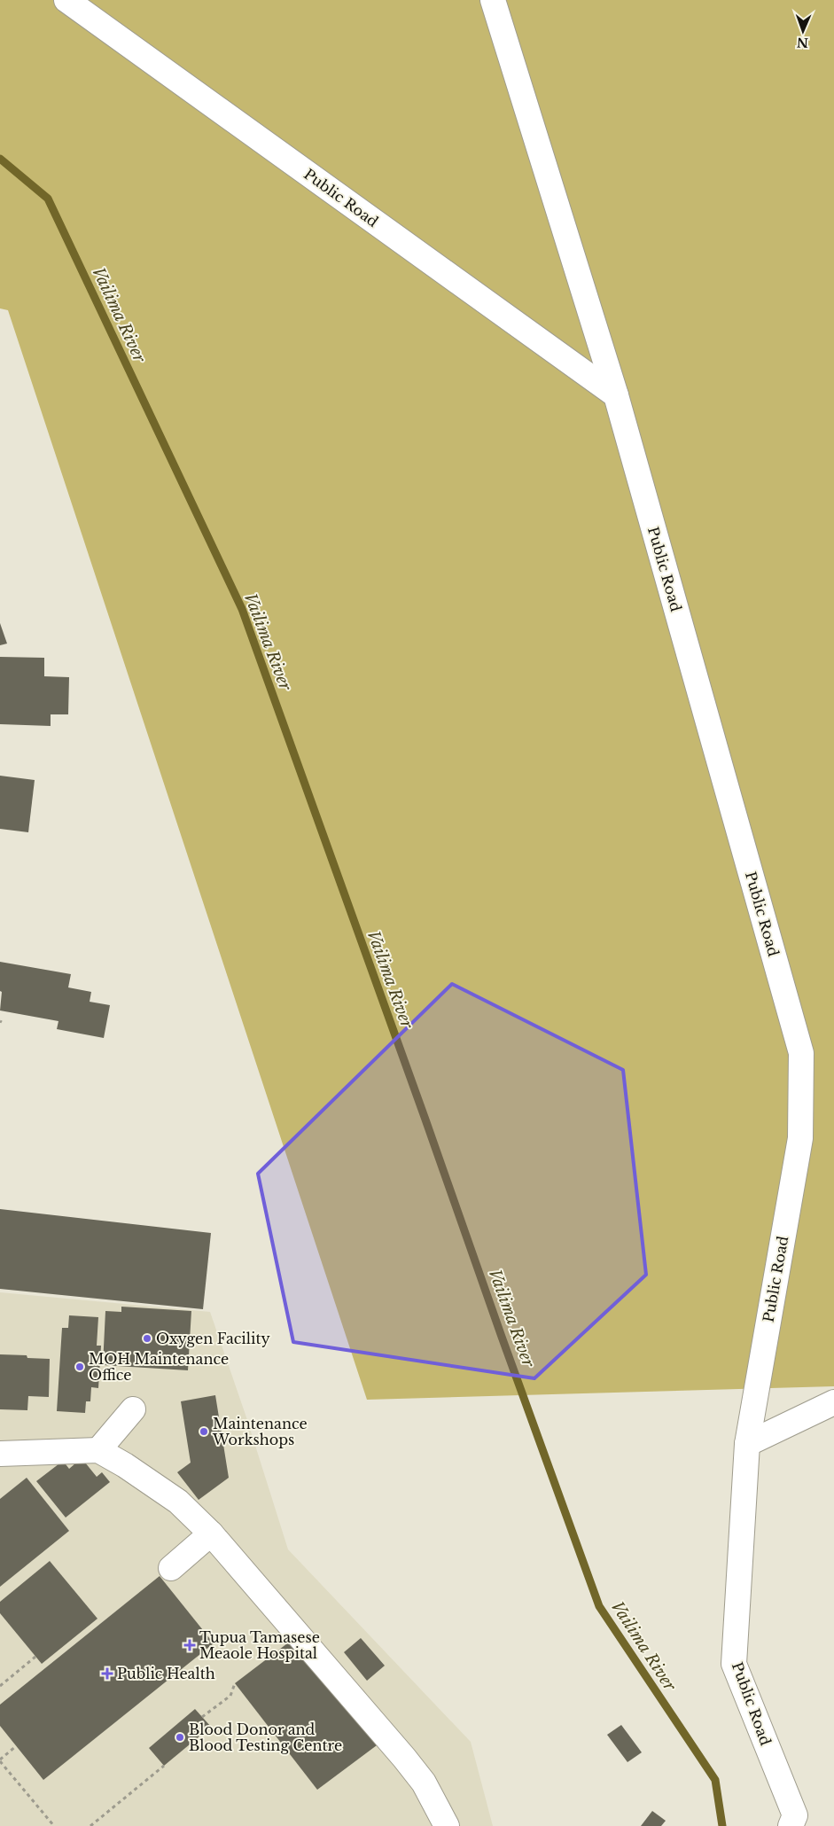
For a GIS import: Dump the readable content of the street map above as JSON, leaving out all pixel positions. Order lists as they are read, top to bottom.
{
  "streets": {
    "street": ["Public Road"]
  },
  "water": ["Vailima River"],
  "places": {
    "other": [
      "Oxygen Facility",
      "MOH Maintenance Office",
      "Maintenance Workshops",
      "Blood Donor and Blood Testing Centre"
    ],
    "health": ["Tupua Tamasese Meaole Hospital", "Public Health"]
  },
  "north": "bottom"
}
